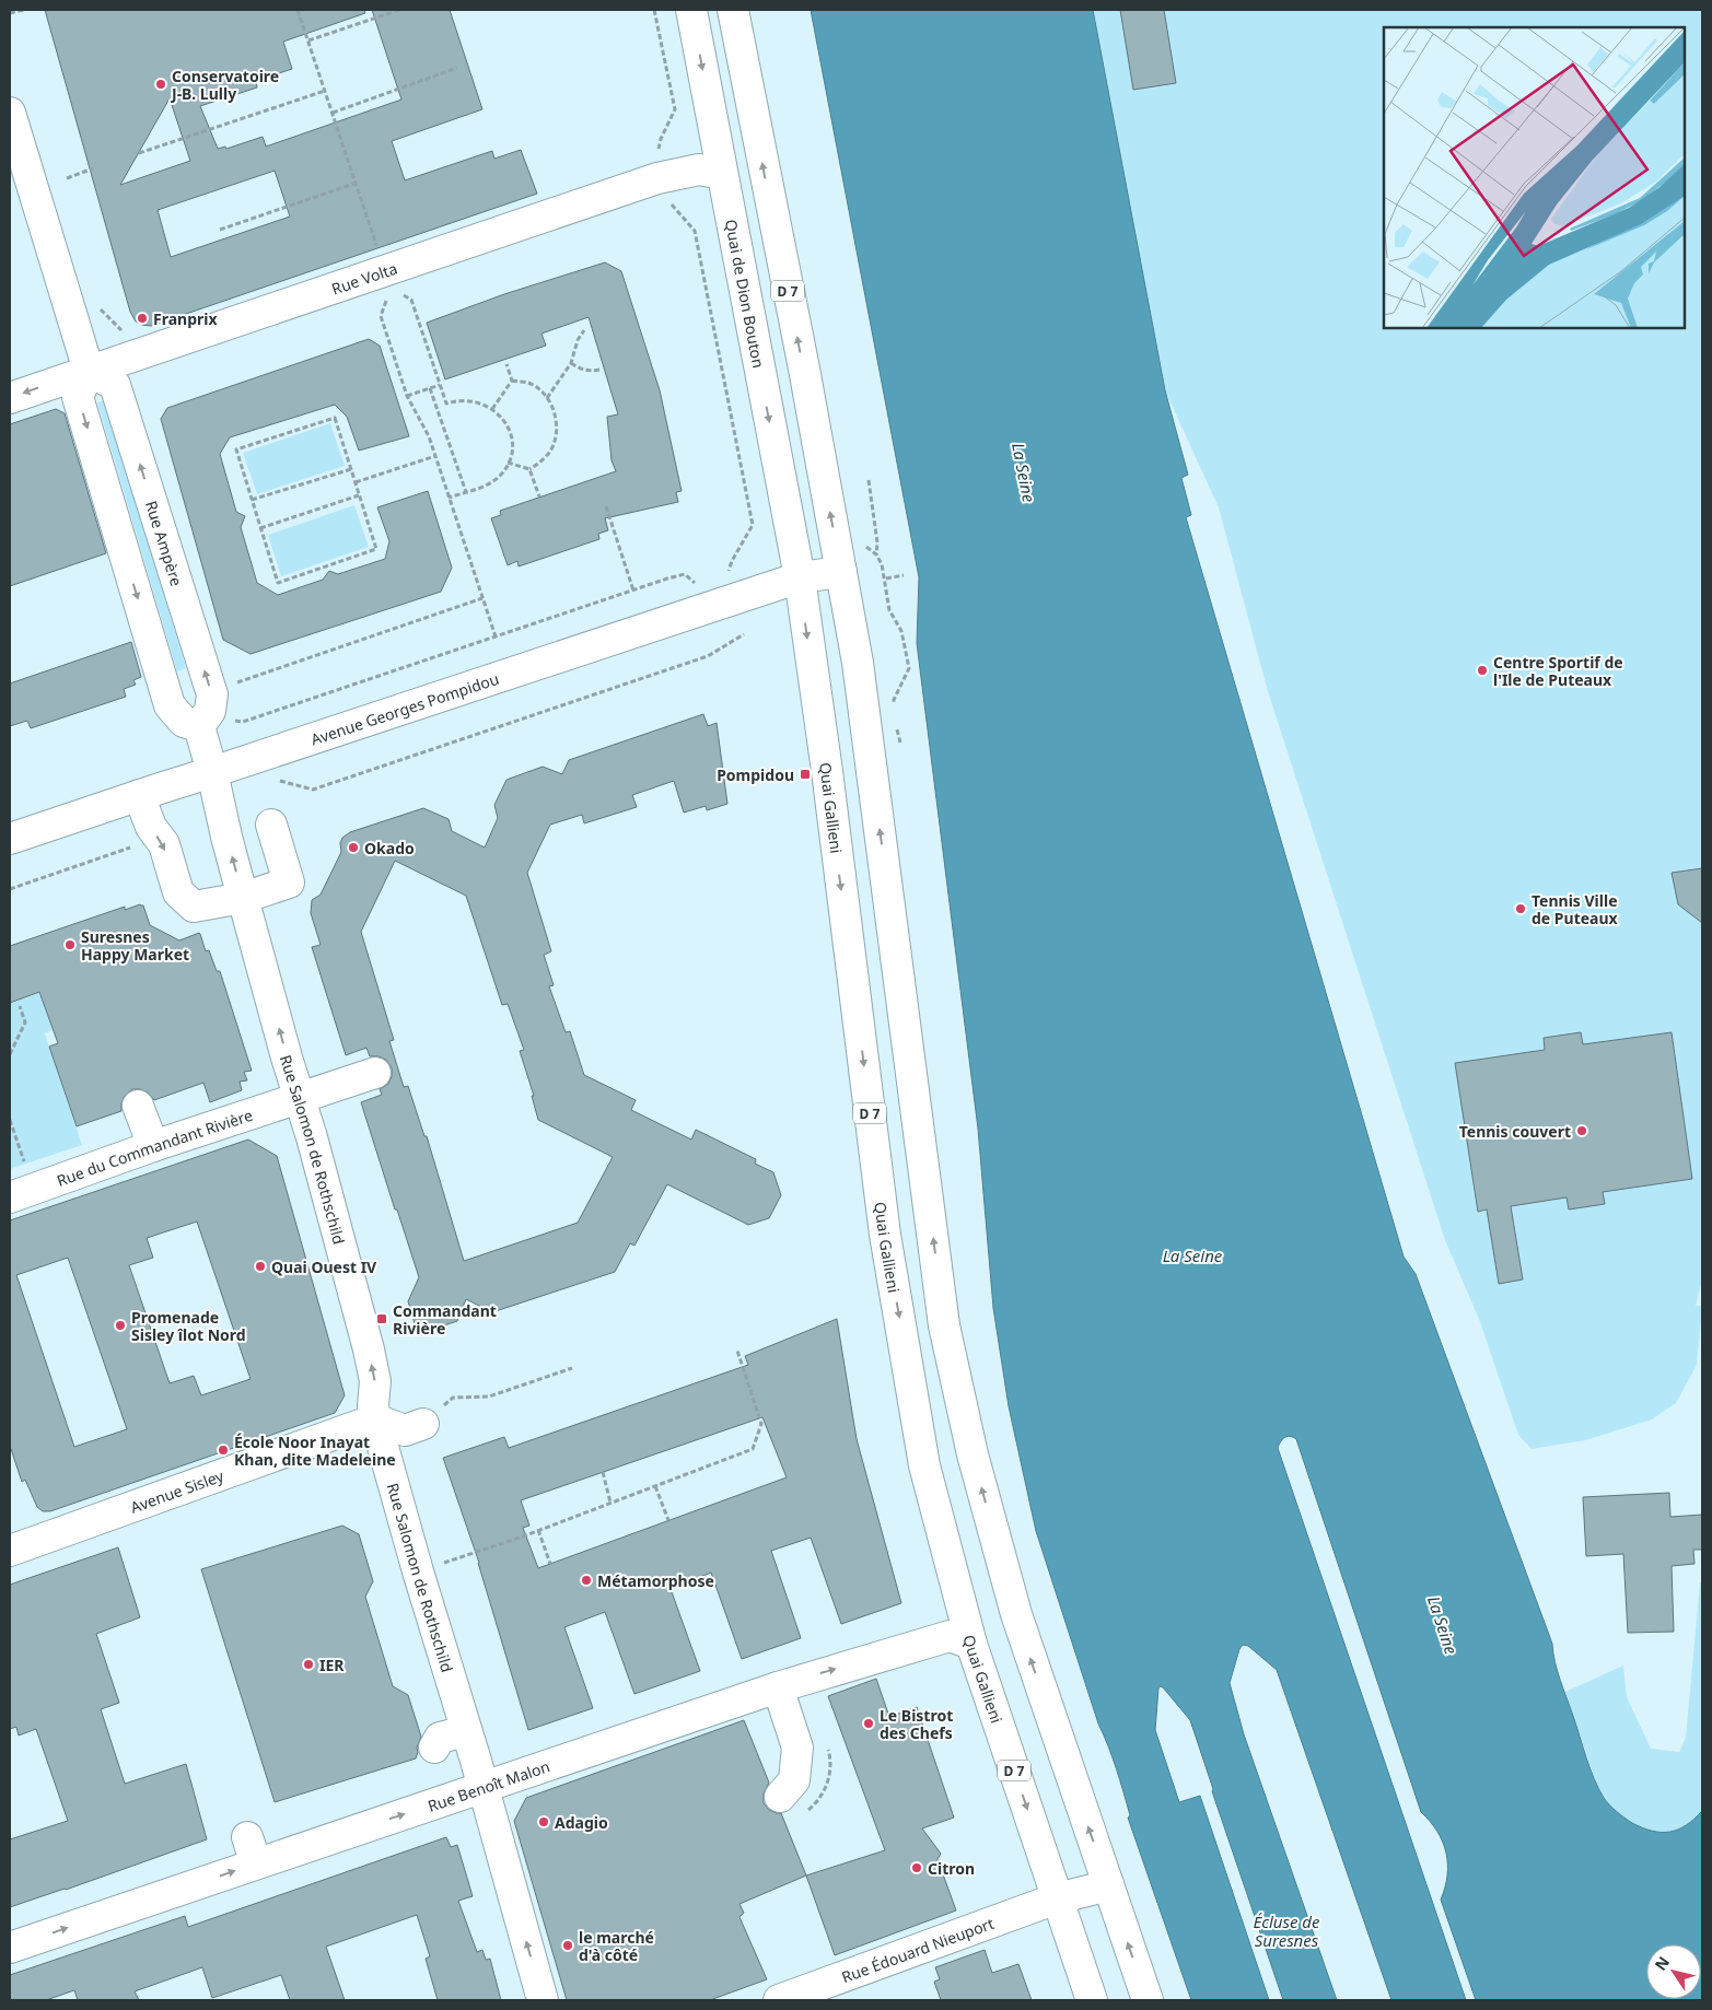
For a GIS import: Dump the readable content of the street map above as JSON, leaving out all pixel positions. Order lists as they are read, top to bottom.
{
  "streets": {
    "street": [
      "Rue Volta",
      "D 7",
      "Quai de Dion Bouton",
      "Rue Ampère",
      "Avenue Georges Pompidou",
      "Quai Gallieni",
      "Rue du Commandant Rivière",
      "Rue Salomon de Rothschild",
      "Avenue Sisley",
      "Rue Benoît Malon",
      "Rue Édouard Nieuport"
    ]
  },
  "crossings": [
    ["Rue Volta", "Quai de Dion Bouton"],
    ["Rue Volta", "Rue Ampère"],
    ["D 7", "Avenue Georges Pompidou"],
    ["Quai de Dion Bouton", "Avenue Georges Pompidou"],
    ["Quai de Dion Bouton", "Quai Gallieni"],
    ["Avenue Georges Pompidou", "Quai Gallieni"],
    ["Avenue Georges Pompidou", "Rue Salomon de Rothschild"],
    ["Quai Gallieni", "Rue Benoît Malon"],
    ["Quai Gallieni", "Rue Édouard Nieuport"],
    ["Rue du Commandant Rivière", "Rue Salomon de Rothschild"],
    ["Rue Salomon de Rothschild", "Avenue Sisley"],
    ["Rue Salomon de Rothschild", "Rue Benoît Malon"]
  ],
  "one_way": ["Rue Salomon de Rothschild", "Rue Benoît Malon"],
  "water": ["La Seine", "Écluse de Suresnes"],
  "places": {
    "other": [
      "Conservatoire J-B. Lully",
      "Franprix",
      "Centre Sportif de l'Ile de Puteaux",
      "Okado",
      "Tennis Ville de Puteaux",
      "Suresnes Happy Market",
      "Tennis couvert",
      "Quai Ouest IV",
      "Promenade Sisley îlot Nord",
      "École Noor Inayat Khan, dite Madeleine",
      "Métamorphose",
      "IER",
      "Le Bistrot des Chefs",
      "Adagio",
      "Citron",
      "le marché d'à côté"
    ],
    "transit": ["Pompidou", "Commandant Rivière"]
  },
  "north": "top left"
}
